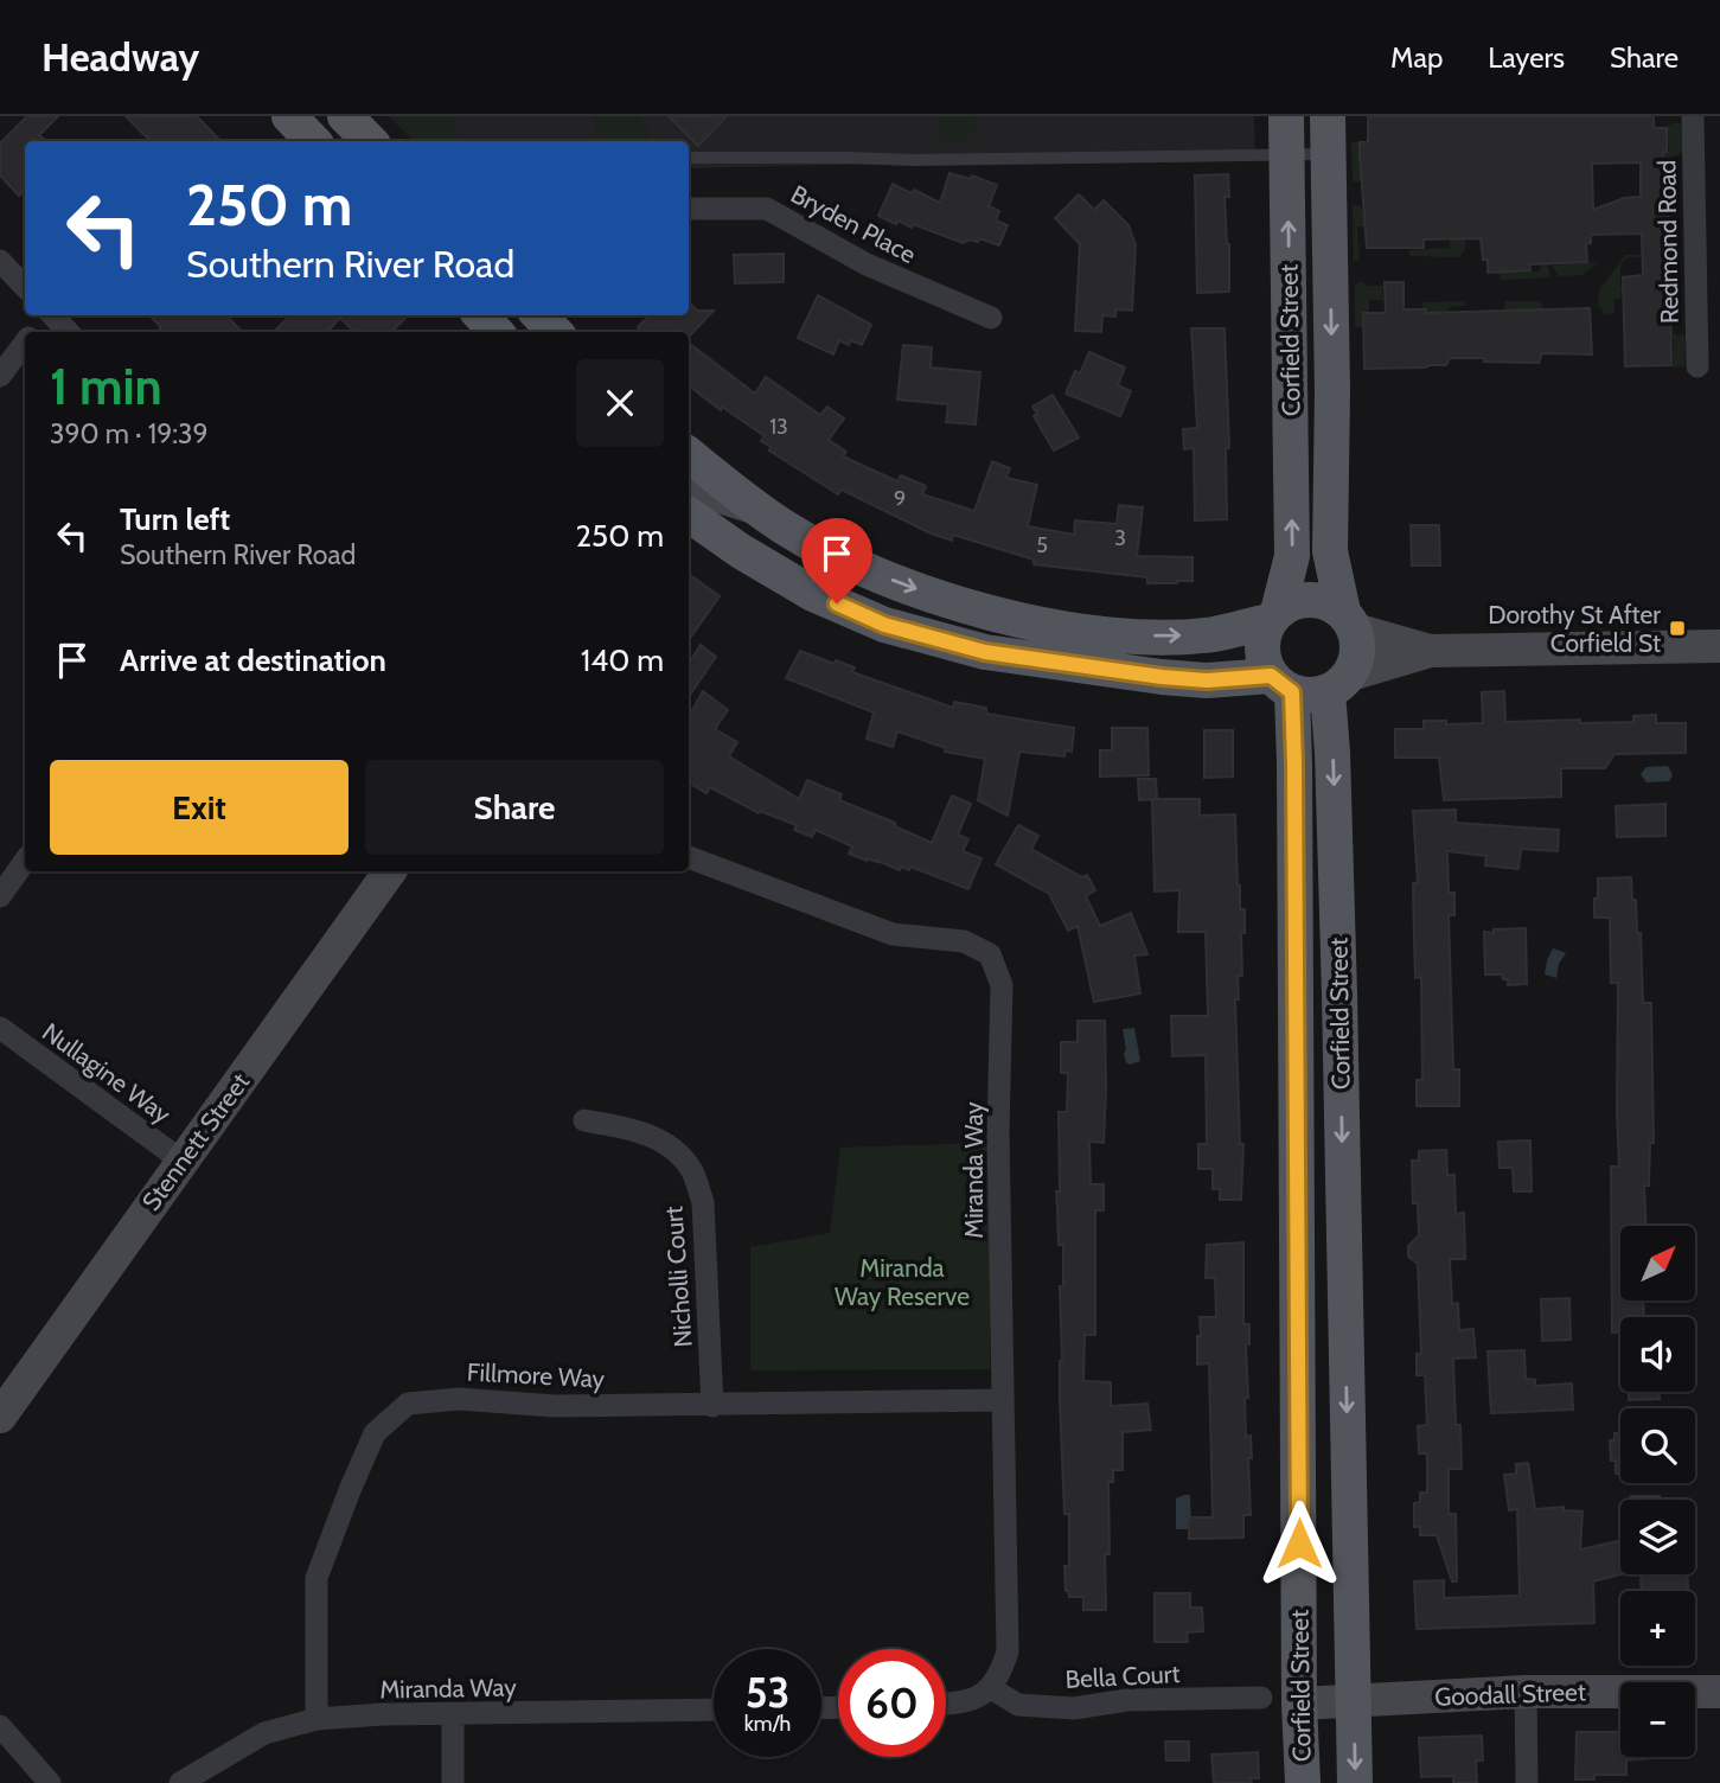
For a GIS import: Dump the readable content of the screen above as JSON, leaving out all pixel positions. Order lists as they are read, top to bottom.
{
  "streets": {
    "main road": ["Corfield Street"],
    "street": [
      "Bryden Place",
      "Redmond Road",
      "Nullagine Way",
      "Stennett Street",
      "Miranda Way",
      "Nicholli Court",
      "Fillmore Way",
      "Bella Court",
      "Goodall Street"
    ]
  },
  "crossings": [
    ["Corfield Street", "Goodall Street"],
    ["Nullagine Way", "Stennett Street"],
    ["Miranda Way", "Fillmore Way"],
    ["Miranda Way", "Bella Court"],
    ["Nicholli Court", "Fillmore Way"]
  ],
  "parks": ["Miranda Way Reserve"],
  "places": {
    "transit": ["Dorothy St After Corfield St"]
  },
  "house_numbers": [
    "13",
    "9",
    "3",
    "5"
  ],
  "north": "top right",
  "page": {
    "header": "Headway",
    "nav": ["Map", "Layers", "Share"],
    "turn": ["250 m", "Southern River Road"],
    "heading": ["1 min", "390 m · 19:39"],
    "list": [
      {
        "name": "Turn left",
        "note": "Southern River Road",
        "value": "250 m"
      },
      {
        "name": "Arrive at destination",
        "value": "140 m"
      }
    ],
    "buttons": ["Exit", "Share"],
    "map_buttons": ["+", "−"],
    "speed": "53 km/h",
    "limit": "60"
  }
}
